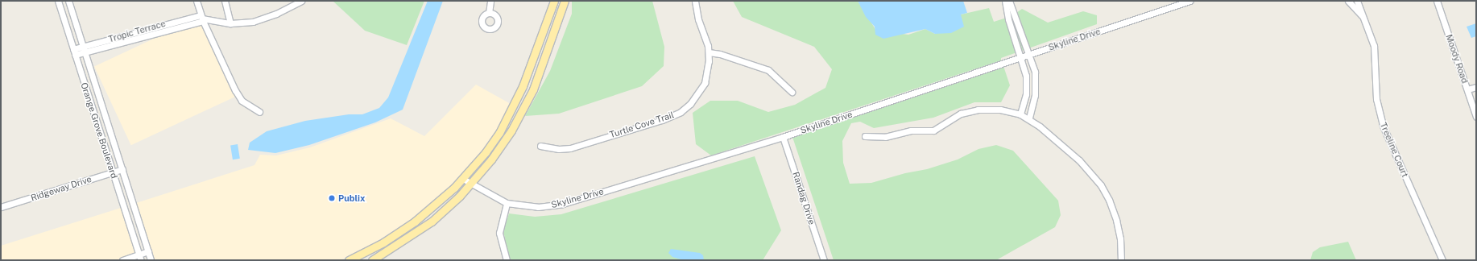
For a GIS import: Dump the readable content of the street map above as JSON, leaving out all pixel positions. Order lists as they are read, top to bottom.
{
  "streets": {
    "street": [
      "Tropic Terrace",
      "Skyline Drive",
      "Moody Road",
      "Turtle Cove Trail",
      "Orange Grove Boulevard",
      "Treeline Court",
      "Ridgeway Drive",
      "Randag Drive"
    ]
  },
  "crossings": [
    ["Tropic Terrace", "Orange Grove Boulevard"],
    ["Skyline Drive", "Randag Drive"],
    ["Orange Grove Boulevard", "Ridgeway Drive"]
  ],
  "places": ["Publix"]
}
